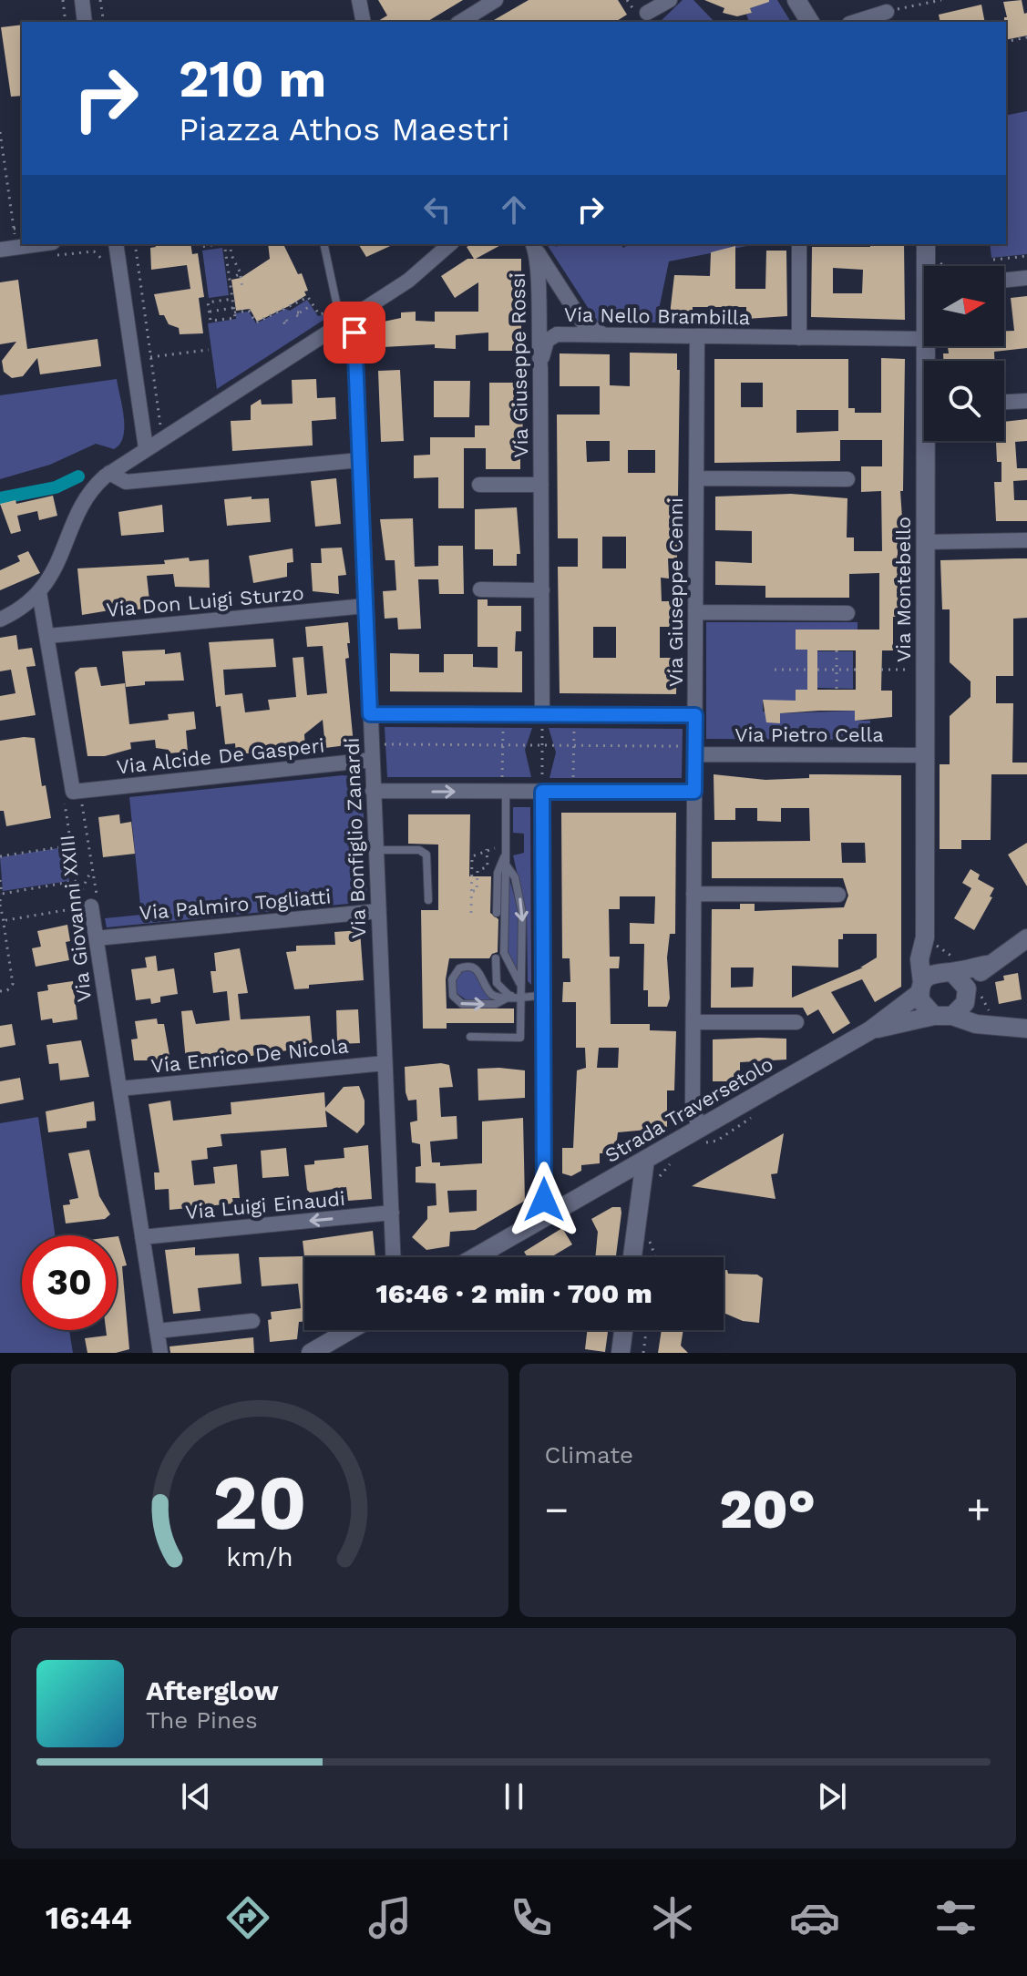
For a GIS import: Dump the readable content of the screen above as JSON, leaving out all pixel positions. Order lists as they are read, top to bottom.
{
  "streets": {
    "street": [
      "Via Nello Brambilla",
      "Via Giuseppe Rossi",
      "Via Montebello",
      "Via Giuseppe Cenni",
      "Via Don Luigi Sturzo",
      "Via Pietro Cella",
      "Via Alcide De Gasperi",
      "Via Bonfiglio Zanardi",
      "Via Palmiro Togliatti",
      "Via Giovanni XXIII",
      "Via Enrico De Nicola",
      "Strada Traversetolo",
      "Via Luigi Einaudi"
    ]
  },
  "crossings": [
    ["Via Nello Brambilla", "Via Giuseppe Rossi"],
    ["Via Nello Brambilla", "Via Giuseppe Cenni"],
    ["Via Montebello", "Via Pietro Cella"],
    ["Via Montebello", "Strada Traversetolo"],
    ["Via Giuseppe Cenni", "Via Pietro Cella"],
    ["Via Giuseppe Cenni", "Strada Traversetolo"],
    ["Via Don Luigi Sturzo", "Via Bonfiglio Zanardi"],
    ["Via Alcide De Gasperi", "Via Bonfiglio Zanardi"],
    ["Via Alcide De Gasperi", "Via Giovanni XXIII"],
    ["Via Bonfiglio Zanardi", "Via Palmiro Togliatti"],
    ["Via Bonfiglio Zanardi", "Via Enrico De Nicola"],
    ["Via Bonfiglio Zanardi", "Via Luigi Einaudi"],
    ["Via Palmiro Togliatti", "Via Giovanni XXIII"],
    ["Via Giovanni XXIII", "Via Enrico De Nicola"],
    ["Via Giovanni XXIII", "Via Luigi Einaudi"]
  ],
  "north": "right",
  "page": {
    "turn": ["210 m", "Piazza Athos Maestri"],
    "limit": "30",
    "trip": "16:46 · 2 min · 700 m",
    "tile": "Climate",
    "heat": ["−", "20°", "+"],
    "song": ["Afterglow", "The Pines"],
    "tabs": "16:44",
    "gauge": ["20", "km/h"]
  }
}
